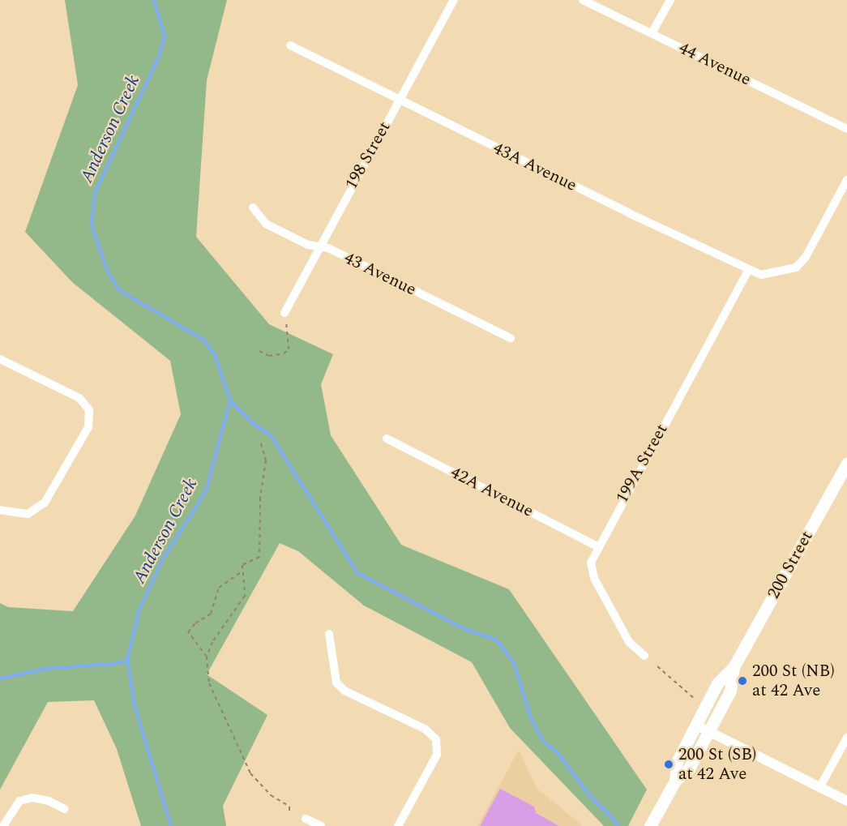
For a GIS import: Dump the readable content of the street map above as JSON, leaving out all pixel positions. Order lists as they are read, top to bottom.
{
  "streets": {
    "main road": ["200 Street"],
    "street": [
      "44 Avenue",
      "198 Street",
      "43A Avenue",
      "43 Avenue",
      "199A Street",
      "42A Avenue"
    ]
  },
  "crossings": [
    ["198 Street", "43A Avenue"],
    ["198 Street", "43 Avenue"],
    ["43A Avenue", "199A Street"],
    ["199A Street", "42A Avenue"]
  ],
  "water": ["Anderson Creek"],
  "places": ["200 St (NB) at 42 Ave", "200 St (SB) at 42 Ave"]
}
